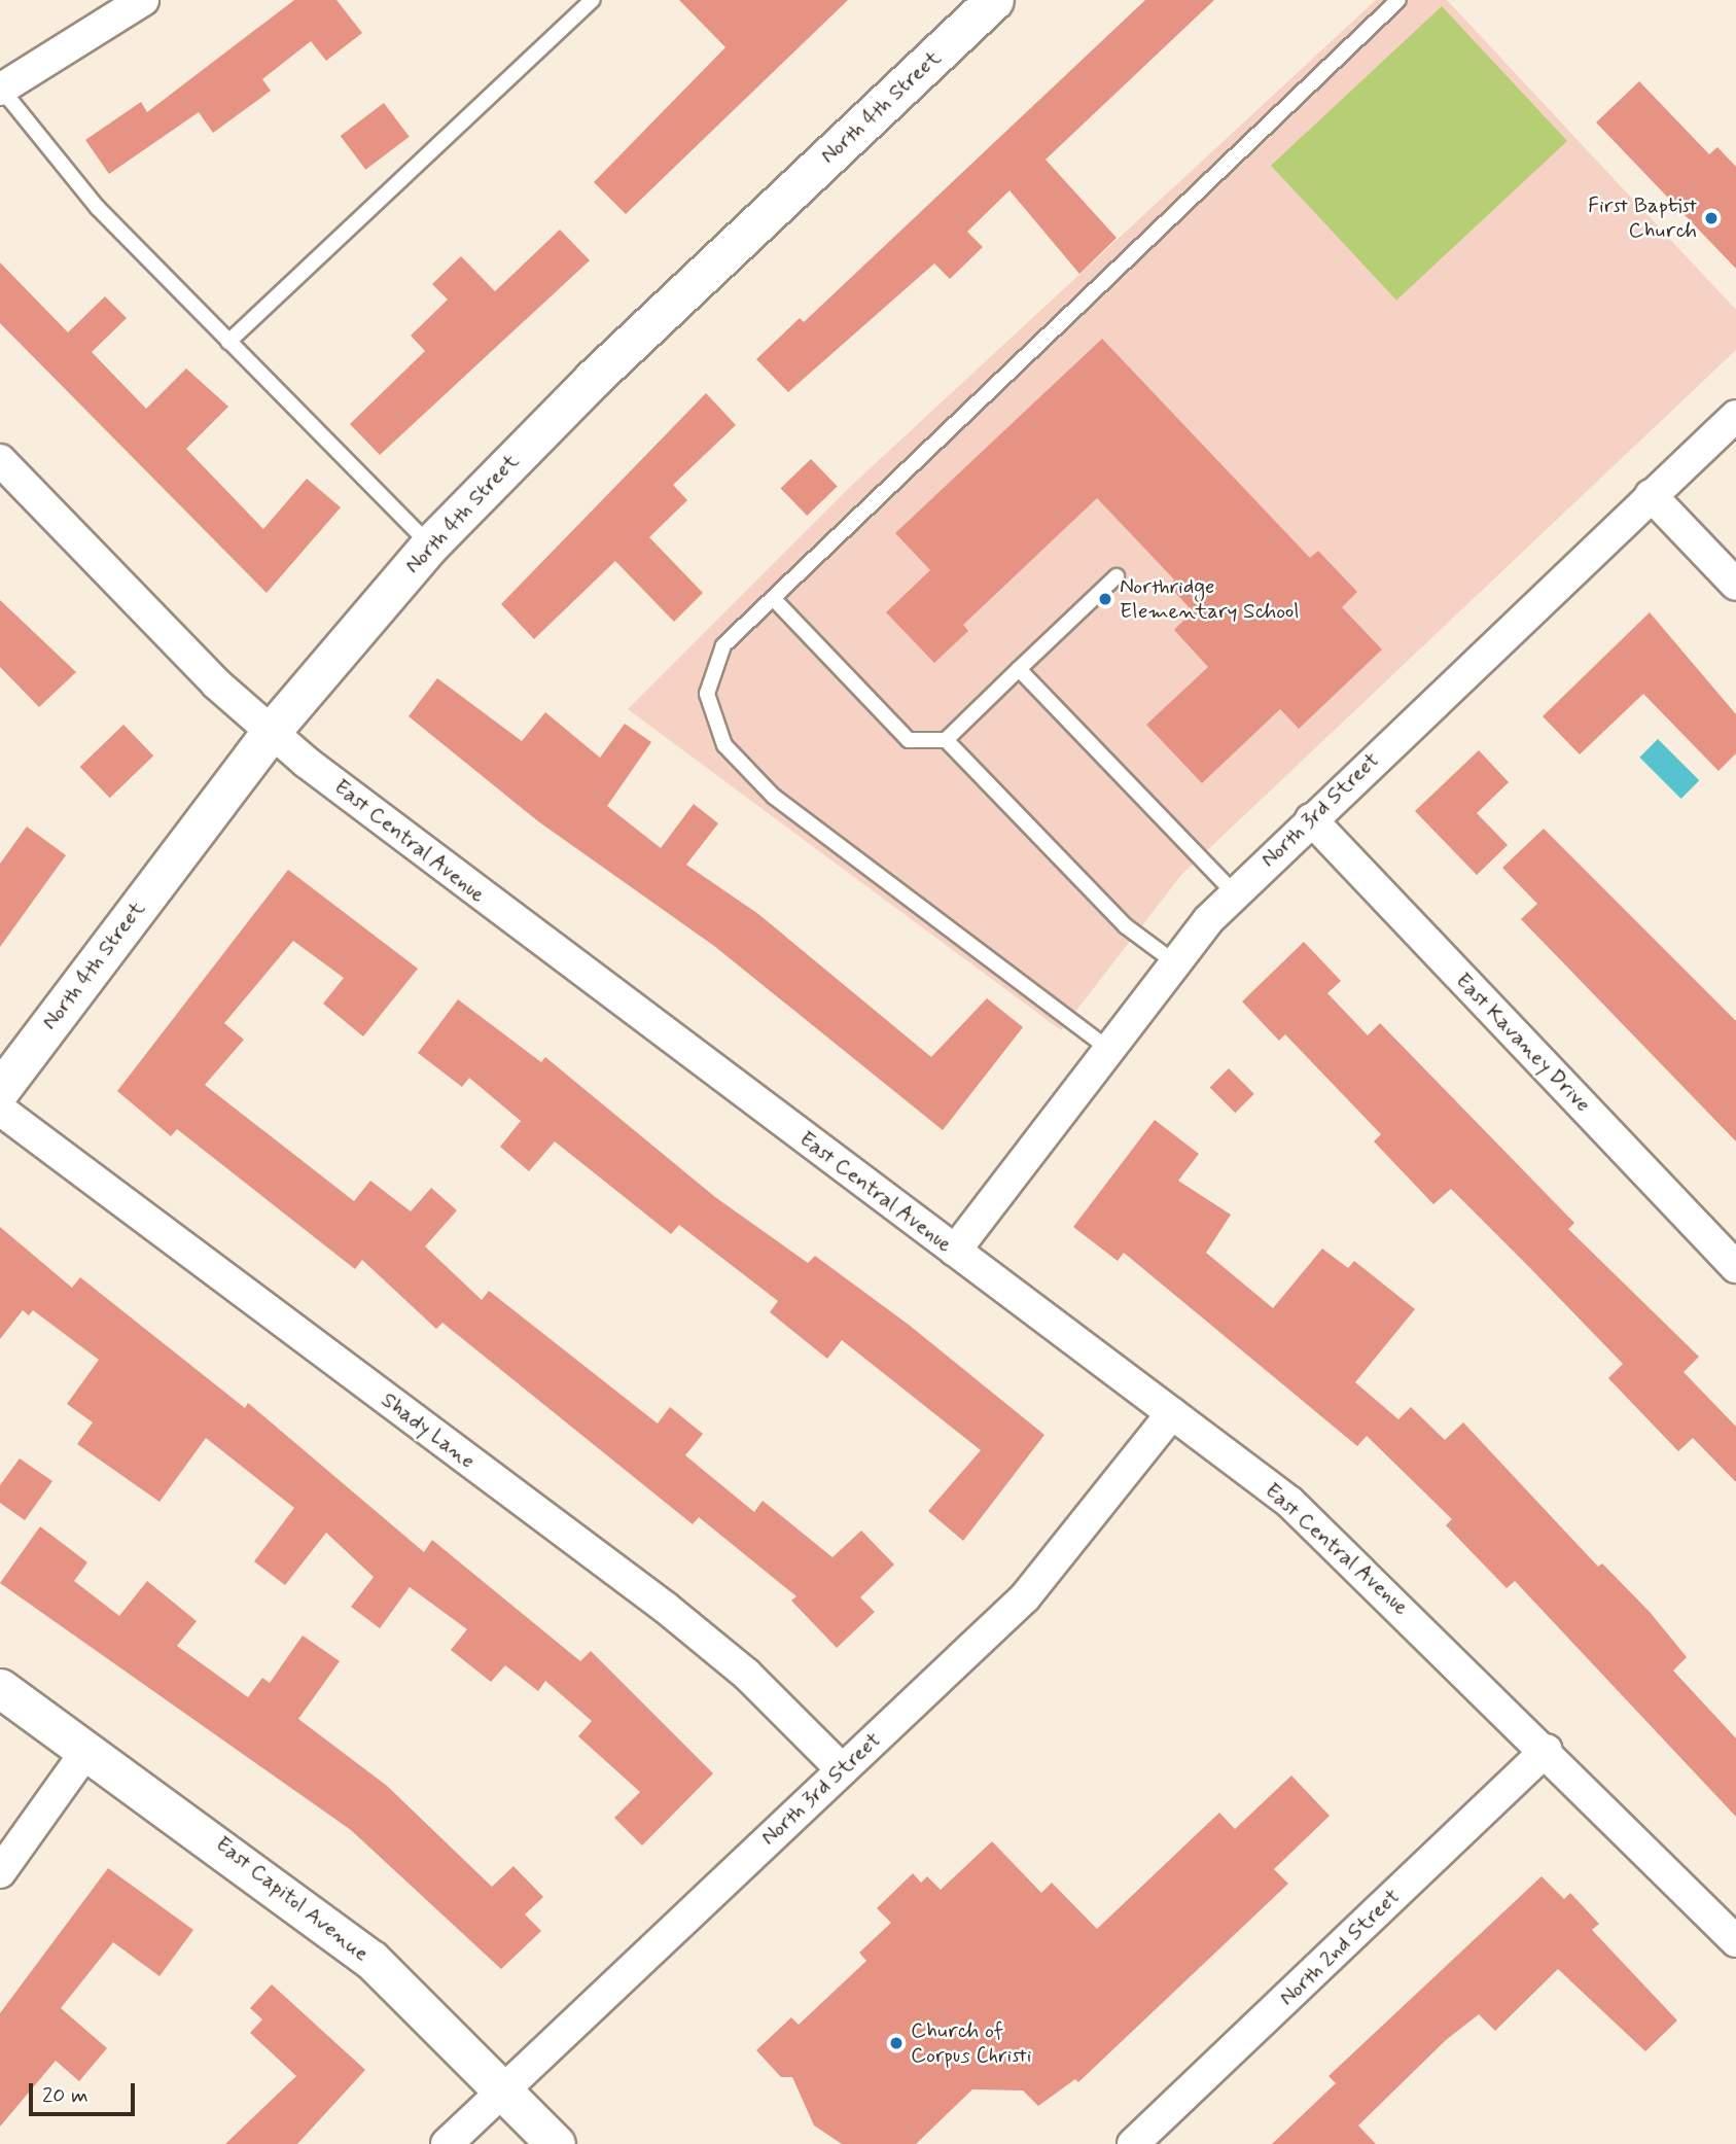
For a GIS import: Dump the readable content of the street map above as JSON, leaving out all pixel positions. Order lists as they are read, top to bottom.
{
  "streets": {
    "street": [
      "North 4th Street",
      "North 3rd Street",
      "East Central Avenue",
      "East Kavaney Drive",
      "Shady Lane",
      "East Capitol Avenue",
      "North 2nd Street"
    ]
  },
  "crossings": [
    ["North 4th Street", "East Central Avenue"],
    ["North 3rd Street", "East Central Avenue"],
    ["North 3rd Street", "East Kavaney Drive"],
    ["North 3rd Street", "Shady Lane"],
    ["North 3rd Street", "East Capitol Avenue"],
    ["East Central Avenue", "North 2nd Street"]
  ],
  "places": ["First Baptist Church", "Northridge Elementary School", "Church of Corpus Christi"],
  "scale_bar": "20 m"
}
